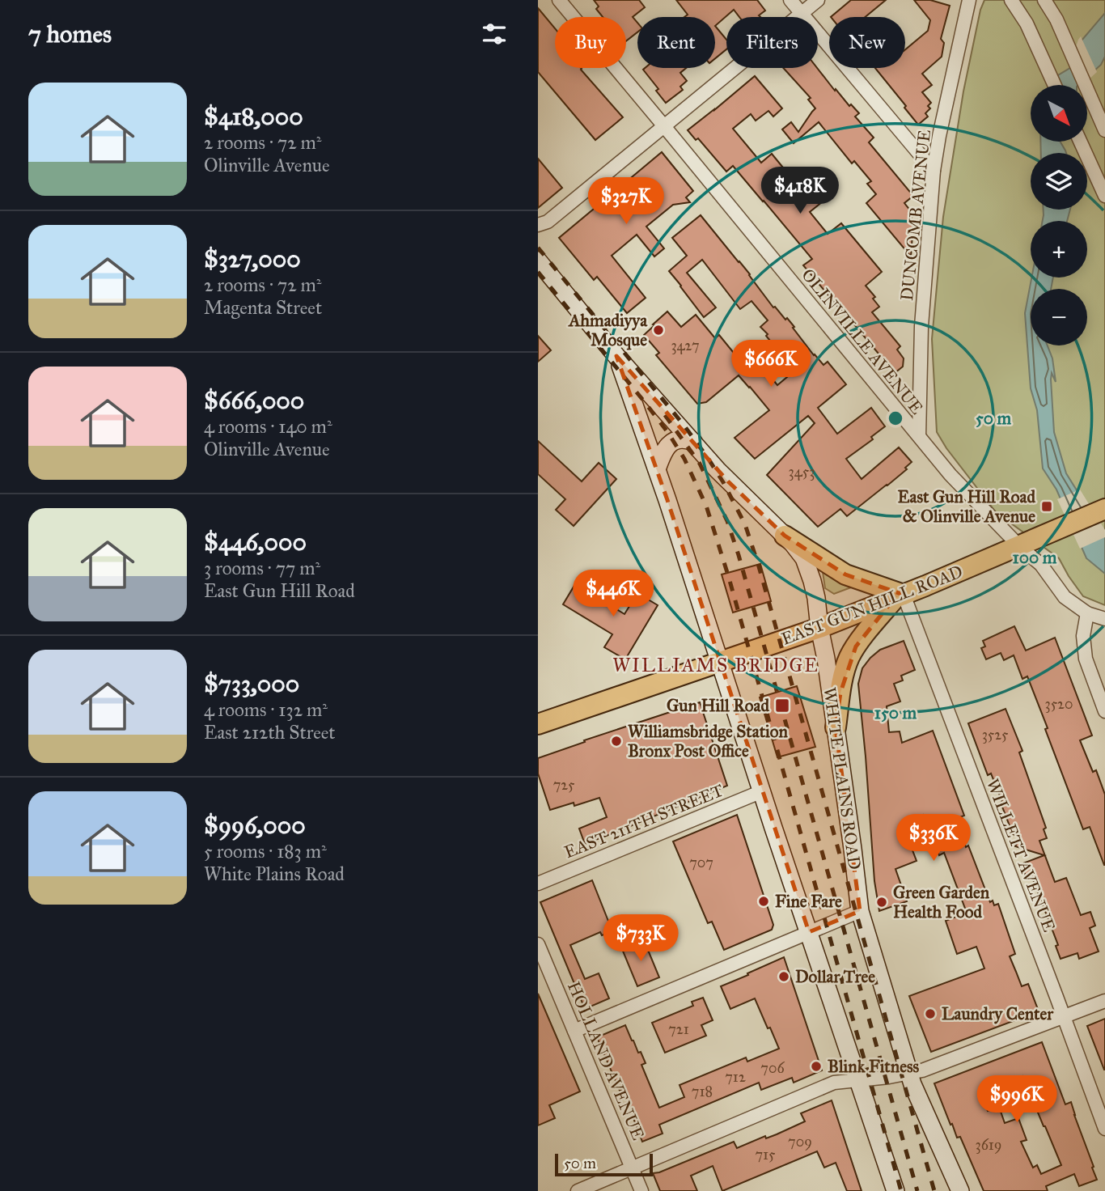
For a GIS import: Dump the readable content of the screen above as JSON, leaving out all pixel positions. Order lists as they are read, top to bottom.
{
  "streets": {
    "main road": ["EAST GUN HILL ROAD", "WHITE PLAINS ROAD"],
    "street": [
      "DUNCOMB AVENUE",
      "OLINVILLE AVENUE",
      "EAST 211TH STREET",
      "WILLETT AVENUE",
      "HOLLAND AVENUE"
    ]
  },
  "crossings": [
    ["DUNCOMB AVENUE", "OLINVILLE AVENUE"],
    ["OLINVILLE AVENUE", "EAST GUN HILL ROAD"],
    ["EAST GUN HILL ROAD", "WHITE PLAINS ROAD"],
    ["EAST GUN HILL ROAD", "WILLETT AVENUE"],
    ["WHITE PLAINS ROAD", "EAST 211TH STREET"]
  ],
  "districts": ["WILLIAMS BRIDGE"],
  "places": {
    "other": [
      "Ahmadiyya Mosque",
      "Williamsbridge Station Bronx Post Office",
      "Fine Fare",
      "Green Garden Health Food",
      "Dollar Tree",
      "Laundry Center",
      "Blink Fitness"
    ],
    "transit": ["East Gun Hill Road & Olinville Avenue", "Gun Hill Road"]
  },
  "house_numbers": [
    "3427",
    "3453",
    "3520",
    "3525",
    "725",
    "707",
    "721",
    "706",
    "712",
    "718",
    "709",
    "3619",
    "715"
  ],
  "scale_bar": "50 m",
  "north": "bottom right",
  "page": {
    "heading": "7 homes",
    "chip": [
      "Buy",
      "Rent",
      "Filters",
      "New"
    ],
    "list": [
      {
        "name": "$418,000",
        "note": "2 rooms · 72 m² · Olinville Avenue"
      },
      {
        "name": "$327,000",
        "note": "2 rooms · 72 m² · Magenta Street"
      },
      {
        "name": "$666,000",
        "note": "4 rooms · 140 m² · Olinville Avenue"
      },
      {
        "name": "$446,000",
        "note": "3 rooms · 77 m² · East Gun Hill Road"
      },
      {
        "name": "$733,000",
        "note": "4 rooms · 132 m² · East 212th Street"
      },
      {
        "name": "$996,000",
        "note": "5 rooms · 183 m² · White Plains Road"
      }
    ],
    "map_buttons": ["+", "−"],
    "price": [
      "$418K",
      "$327K",
      "$666K",
      "$446K",
      "$336K",
      "$733K",
      "$996K"
    ],
    "scale": "50 m"
  },
  "rings": ["50 m", "100 m", "150 m"]
}
